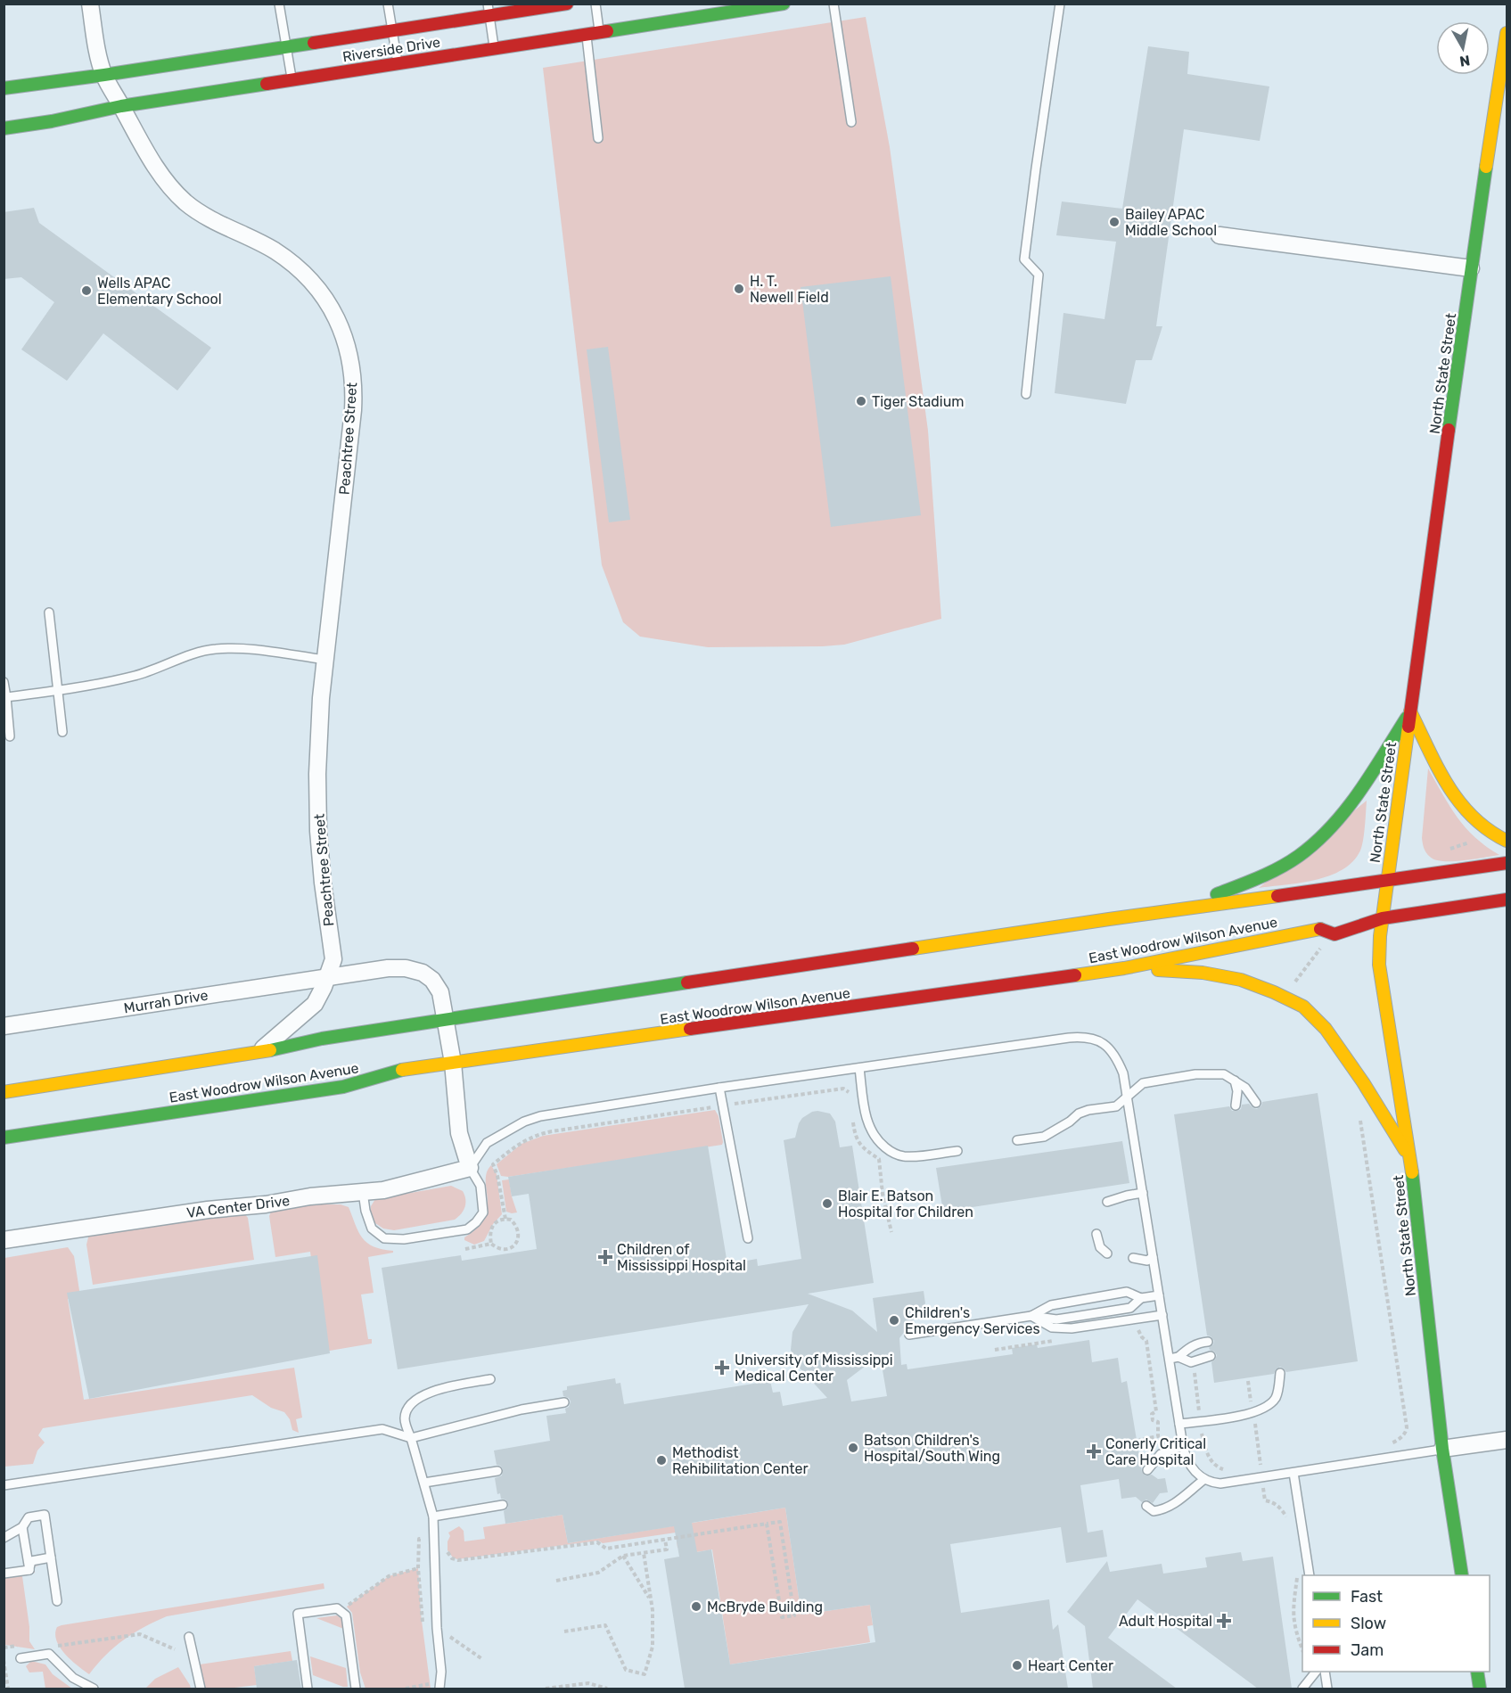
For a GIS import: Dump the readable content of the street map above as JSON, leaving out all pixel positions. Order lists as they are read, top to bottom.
{
  "streets": {
    "main road": ["Riverside Drive", "North State Street", "East Woodrow Wilson Avenue"],
    "street": ["Peachtree Street", "Murrah Drive", "VA Center Drive"]
  },
  "crossings": [
    ["Riverside Drive", "Peachtree Street"],
    ["North State Street", "East Woodrow Wilson Avenue"],
    ["Peachtree Street", "East Woodrow Wilson Avenue"],
    ["Peachtree Street", "Murrah Drive"]
  ],
  "places": {
    "other": [
      "Bailey APAC Middle School",
      "H. T. Newell Field",
      "Wells APAC Elementary School",
      "Tiger Stadium",
      "Blair E. Batson Hospital for Children",
      "Children's Emergency Services",
      "Batson Children's Hospital/South Wing",
      "Methodist Rehibilitation Center",
      "McBryde Building",
      "Heart Center"
    ],
    "health": [
      "Children of Mississippi Hospital",
      "University of Mississippi Medical Center",
      "Conerly Critical Care Hospital",
      "Adult Hospital"
    ]
  },
  "legend": ["Fast", "Slow", "Jam"],
  "north": "bottom"
}
